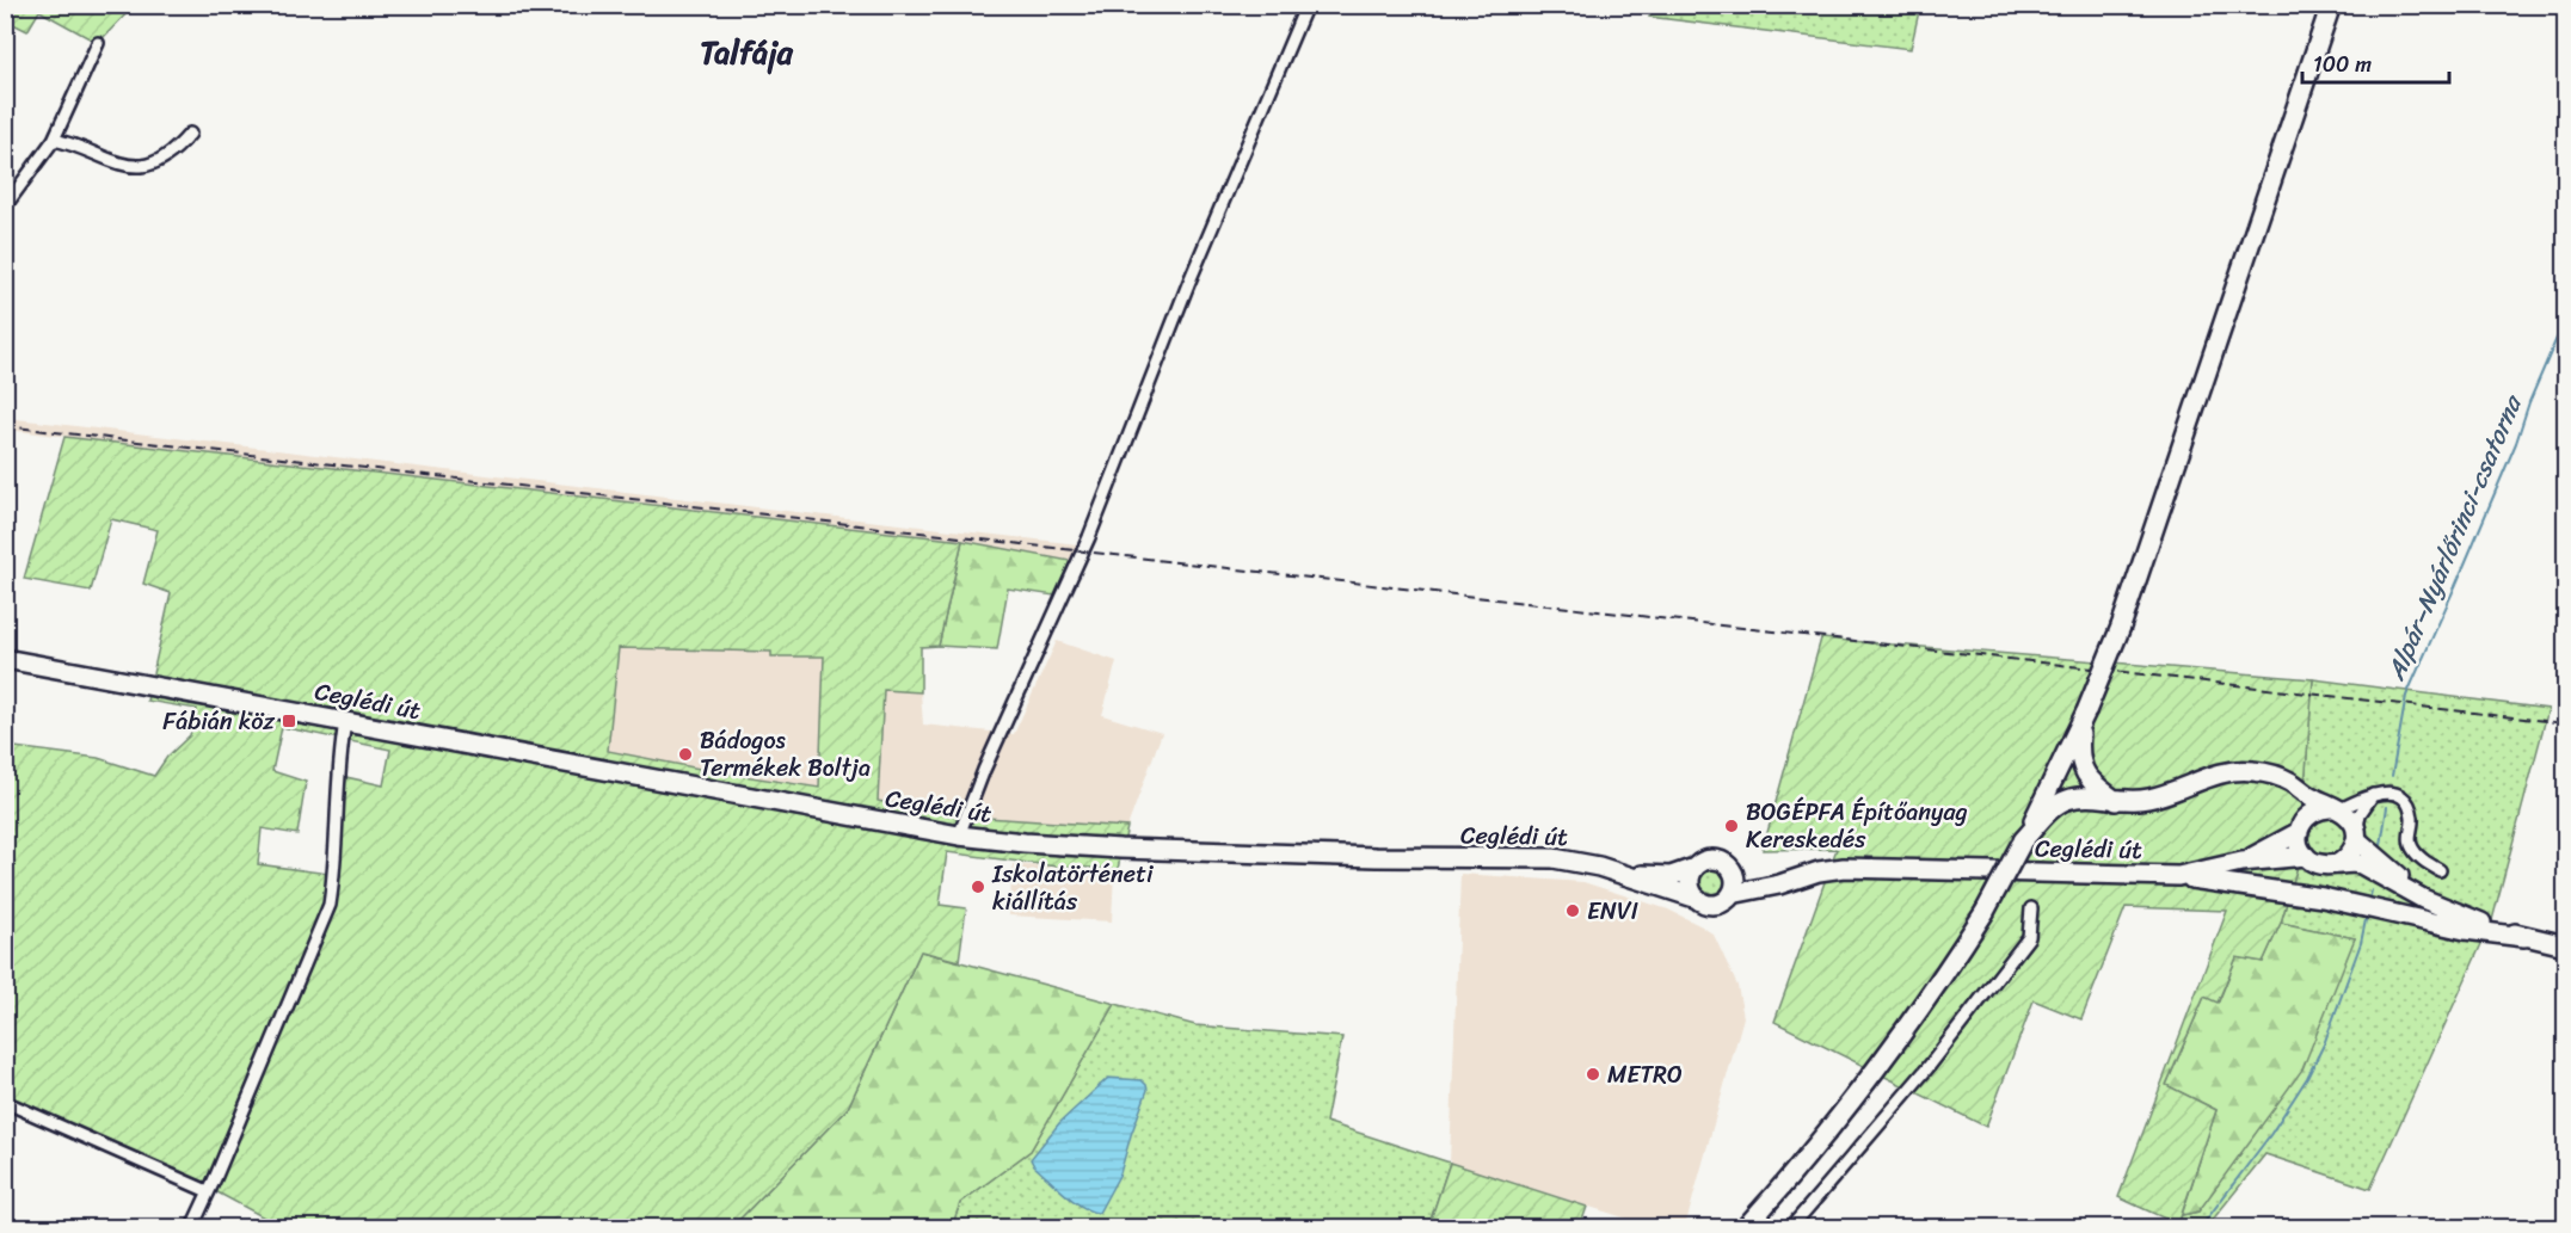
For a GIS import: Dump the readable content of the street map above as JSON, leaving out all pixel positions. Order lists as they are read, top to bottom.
{
  "streets": {
    "main road": ["Ceglédi út"]
  },
  "districts": ["Talfája"],
  "water": ["Alpár–Nyárlőrinci-csatorna"],
  "places": {
    "transit": ["Fábián köz"],
    "other": [
      "Bádogos Termékek Boltja",
      "BOGÉPFA Építőanyag Kereskedés",
      "Iskolatörténeti kiállítás",
      "ENVI",
      "METRO"
    ]
  },
  "scale_bar": "100 m"
}
